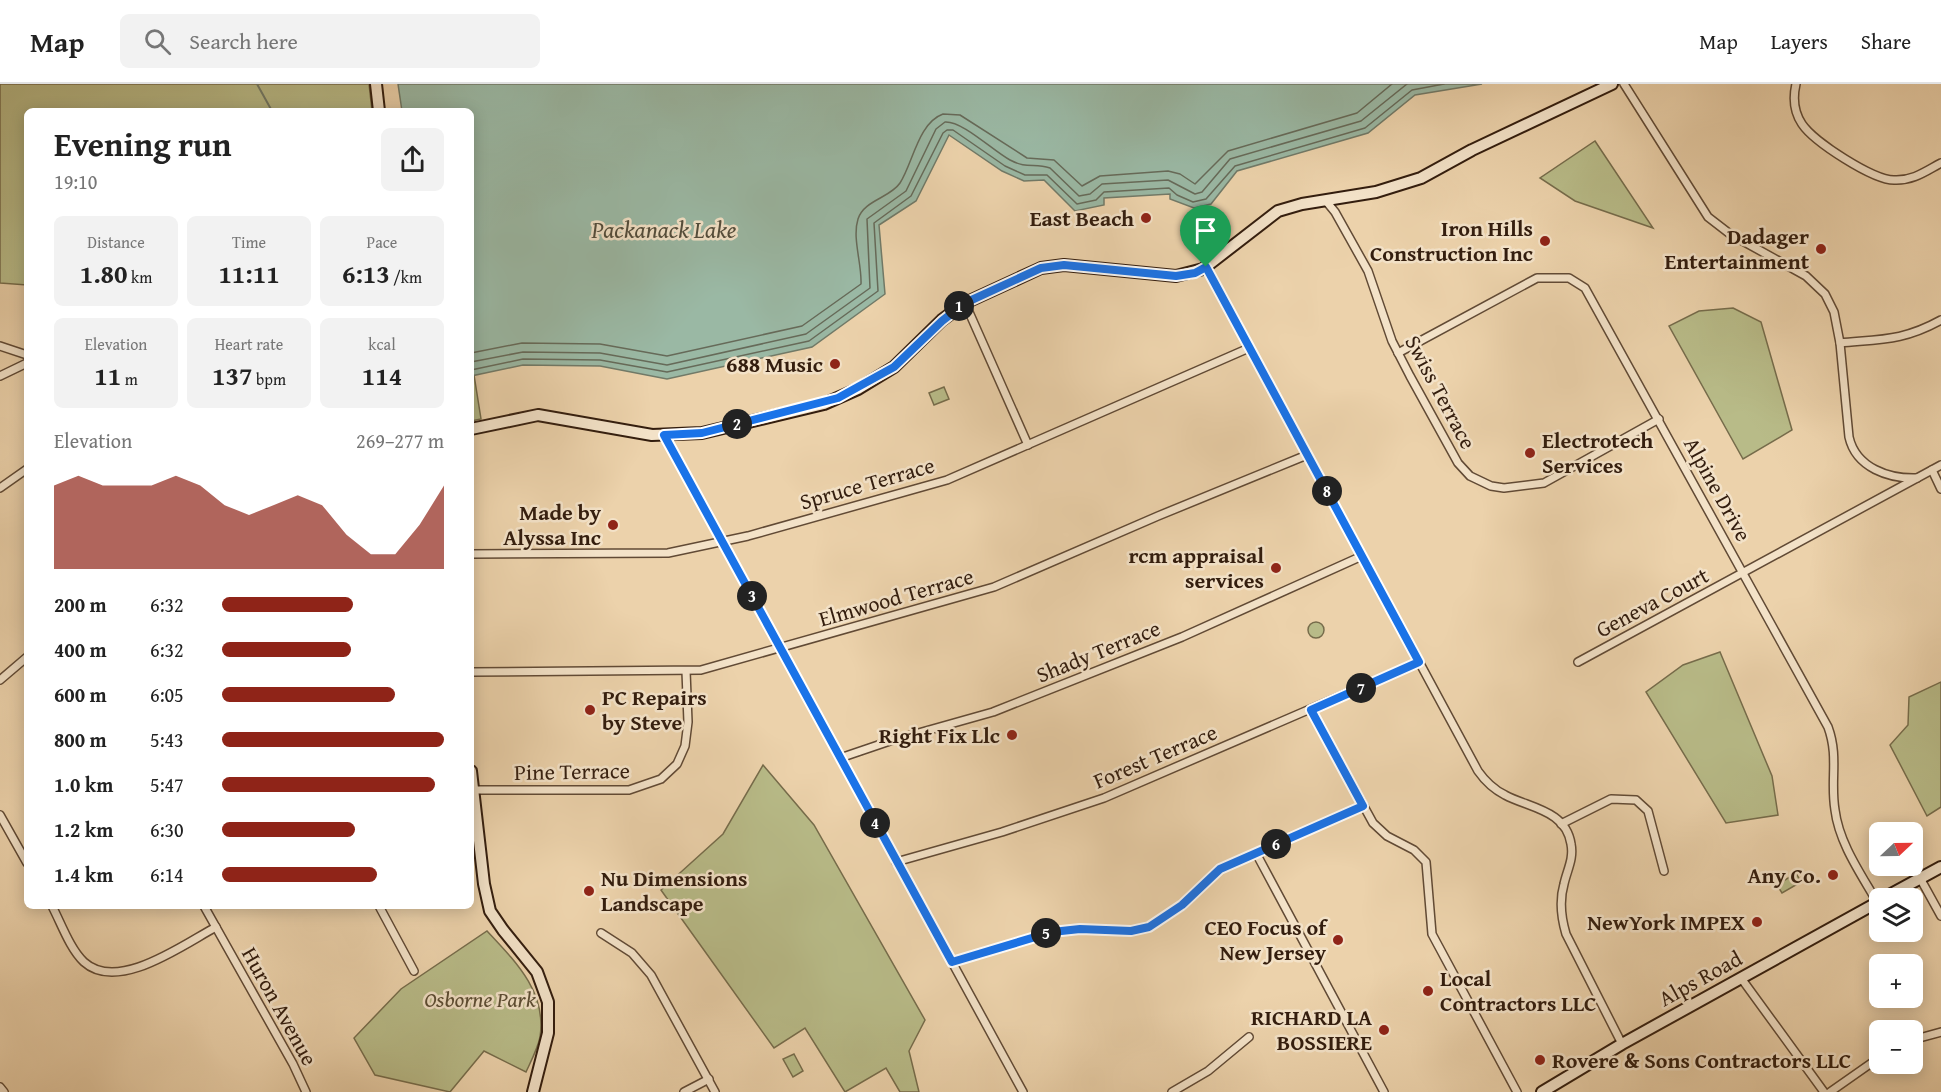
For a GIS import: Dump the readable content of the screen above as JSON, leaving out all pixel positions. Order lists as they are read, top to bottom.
{
  "streets": {
    "street": [
      "Swiss Terrace",
      "Spruce Terrace",
      "Alpine Drive",
      "Elmwood Terrace",
      "Geneva Court",
      "Shady Terrace",
      "Forest Terrace",
      "Pine Terrace",
      "Alps Road",
      "Huron Avenue"
    ]
  },
  "crossings": [
    ["Swiss Terrace", "Alpine Drive"],
    ["Alpine Drive", "Geneva Court"],
    ["Elmwood Terrace", "Pine Terrace"]
  ],
  "water": ["Packanack Lake"],
  "parks": ["Osborne Park"],
  "places": [
    "East Beach",
    "Iron Hills Construction Inc",
    "Dadager Entertainment",
    "688 Music",
    "Electrotech Services",
    "Made by Alyssa Inc",
    "rcm appraisal services",
    "PC Repairs by Steve",
    "Right Fix Llc",
    "Any Co.",
    "Nu Dimensions Landscape",
    "NewYork IMPEX",
    "CEO Focus of New Jersey",
    "Local Contractors LLC",
    "RICHARD LA BOSSIERE",
    "Rovere & Sons Contractors LLC"
  ],
  "north": "right",
  "page": {
    "header": "Map",
    "search": "Search here",
    "nav": ["Map", "Layers", "Share"],
    "heading": ["Evening run", "19:10"],
    "stats": [
      ["Distance", "1.80 km"],
      ["Time", "11:11"],
      ["Pace", "6:13 /km"],
      ["Elevation", "11 m"],
      ["Heart rate", "137 bpm"],
      ["kcal", "114"]
    ],
    "pins": [
      "1",
      "2",
      "8",
      "3",
      "7",
      "4",
      "6",
      "5"
    ],
    "chart": ["Elevation", "269–277 m"],
    "list": [
      {
        "name": "200 m",
        "note": "6:32"
      },
      {
        "name": "400 m",
        "note": "6:32"
      },
      {
        "name": "600 m",
        "note": "6:05"
      },
      {
        "name": "800 m",
        "note": "5:43"
      },
      {
        "name": "1.0 km",
        "note": "5:47"
      },
      {
        "name": "1.2 km",
        "note": "6:30"
      },
      {
        "name": "1.4 km",
        "note": "6:14"
      }
    ],
    "map_buttons": ["+", "−"]
  }
}
